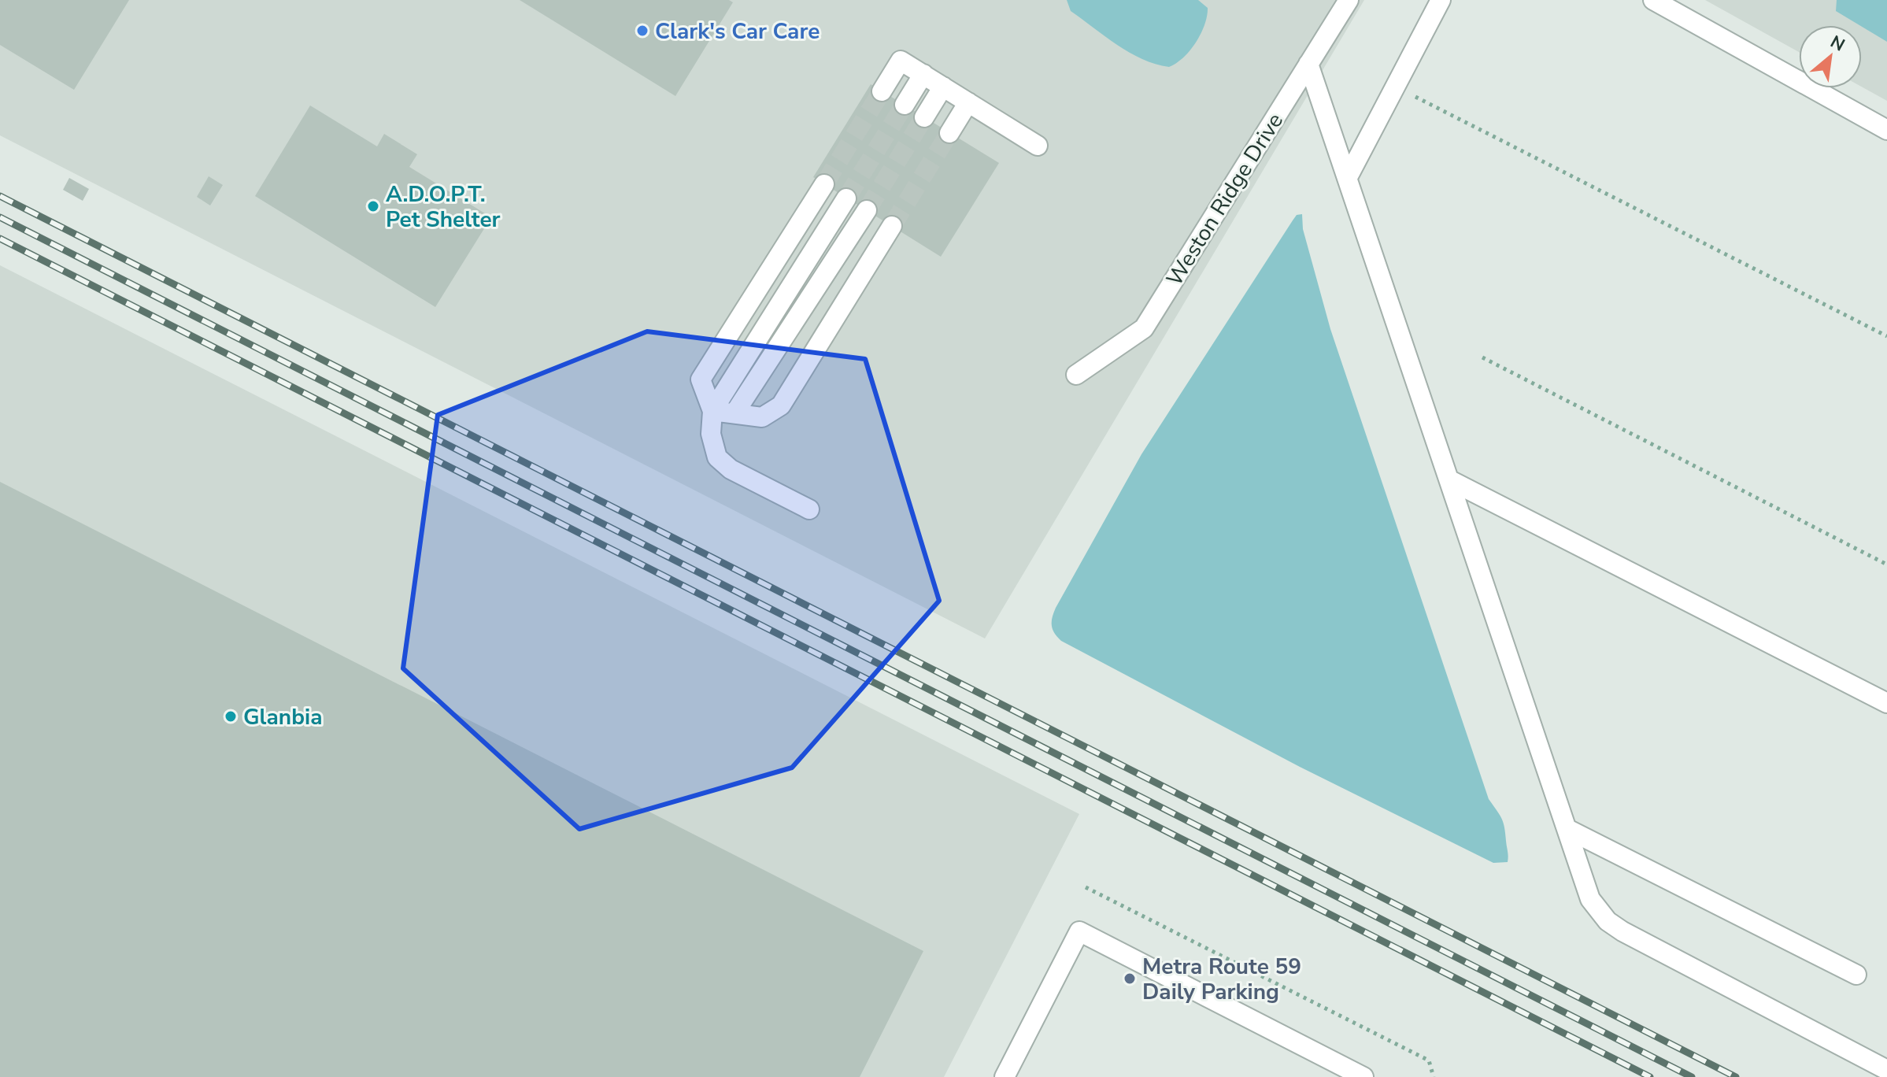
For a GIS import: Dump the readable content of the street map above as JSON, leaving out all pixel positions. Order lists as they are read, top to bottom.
{
  "streets": {
    "street": ["Weston Ridge Drive"]
  },
  "places": [
    "Clark's Car Care",
    "A.D.O.P.T. Pet Shelter",
    "Glanbia",
    "Metra Route 59 Daily Parking"
  ],
  "north": "top right"
}
